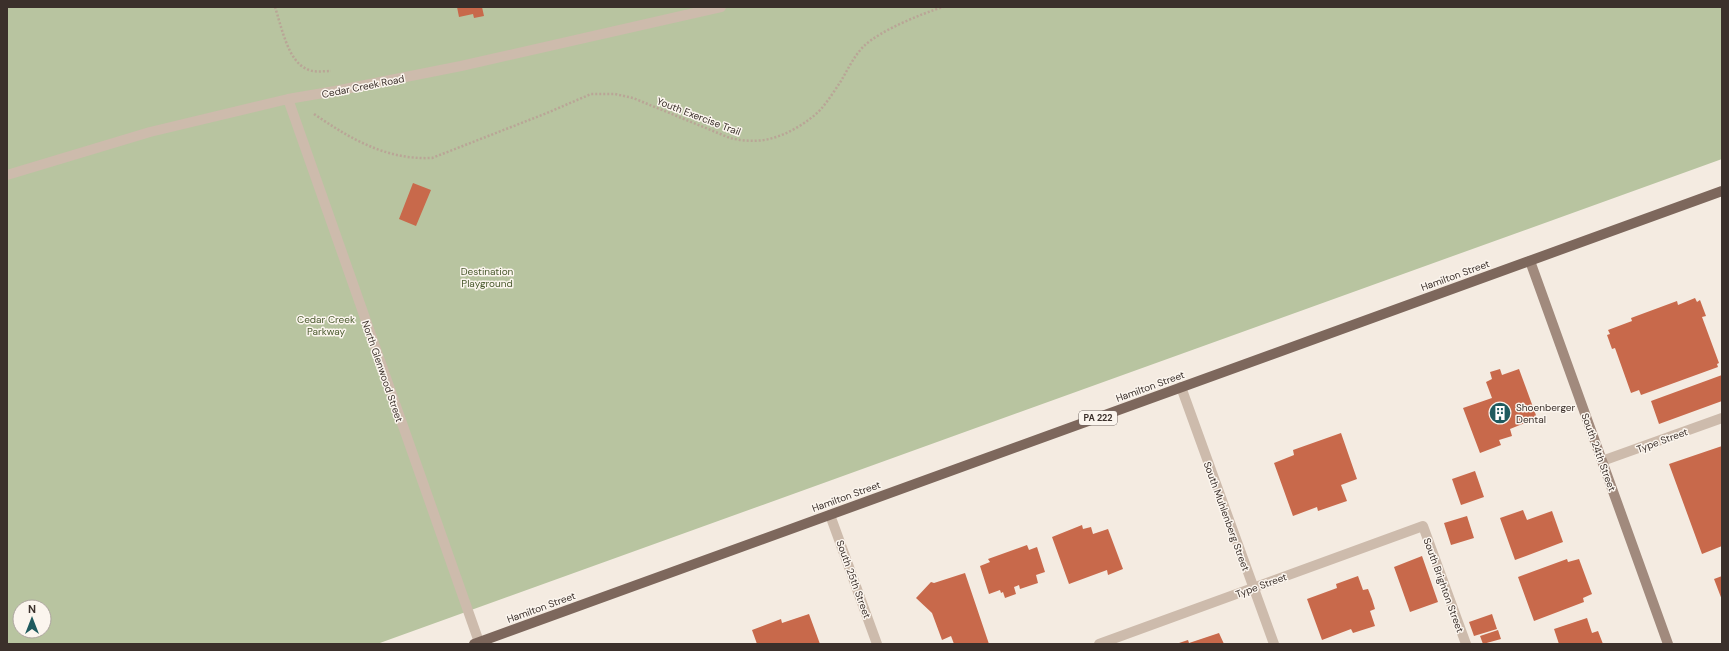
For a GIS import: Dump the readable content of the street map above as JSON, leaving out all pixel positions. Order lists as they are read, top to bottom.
{
  "streets": {
    "main road": ["Hamilton Street", "PA 222", "South 24th Street"],
    "street": [
      "Cedar Creek Road",
      "North Glenwood Street",
      "Type Street",
      "South Muhlenberg Street",
      "South 25th Street",
      "South Brighton Street"
    ],
    "path": ["Youth Exercise Trail"]
  },
  "crossings": [
    ["Cedar Creek Road", "North Glenwood Street"],
    ["Hamilton Street", "North Glenwood Street"],
    ["Hamilton Street", "South 24th Street"],
    ["Hamilton Street", "South Muhlenberg Street"],
    ["Hamilton Street", "South 25th Street"],
    ["Type Street", "South 24th Street"],
    ["Type Street", "South Muhlenberg Street"],
    ["Type Street", "South Brighton Street"]
  ],
  "parks": ["Destination Playground", "Cedar Creek Parkway"],
  "places": {
    "building": ["Shoenberger Dental"]
  },
  "north": "top"
}
